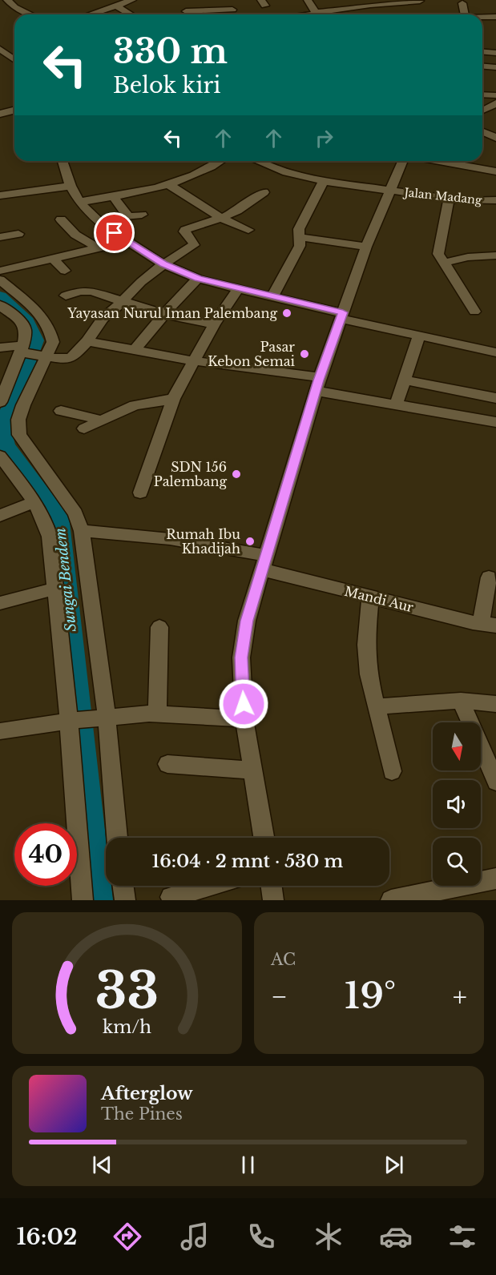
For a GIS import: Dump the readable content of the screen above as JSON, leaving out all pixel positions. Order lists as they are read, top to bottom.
{
  "streets": {
    "street": ["Jalan Madang", "Mandi Aur"]
  },
  "water": ["Sungai Bendem"],
  "places": [
    "Yayasan Nurul Iman Palembang",
    "Pasar Kebon Semai",
    "SDN 156 Palembang",
    "Rumah Ibu Khadijah"
  ],
  "north": "bottom",
  "page": {
    "turn": ["330 m", "Belok kiri"],
    "limit": "40",
    "trip": "16:04 · 2 mnt · 530 m",
    "tile": "AC",
    "heat": ["−", "19°", "+"],
    "song": ["Afterglow", "The Pines"],
    "tabs": "16:02",
    "gauge": ["33", "km/h"]
  }
}
